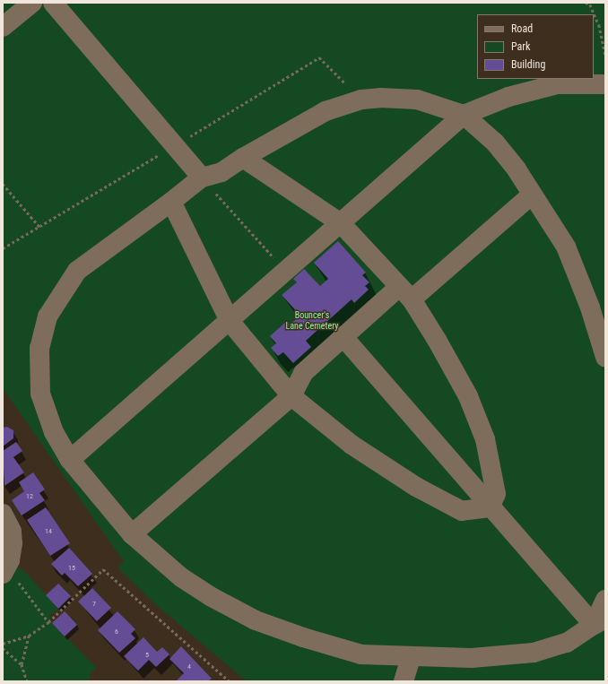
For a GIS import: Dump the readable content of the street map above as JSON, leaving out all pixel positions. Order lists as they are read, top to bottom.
{
  "parks": ["Bouncer's Lane Cemetery"],
  "house_numbers": [
    "12",
    "14",
    "15",
    "7",
    "6",
    "5",
    "4"
  ],
  "legend": ["Road", "Park", "Building"]
}
